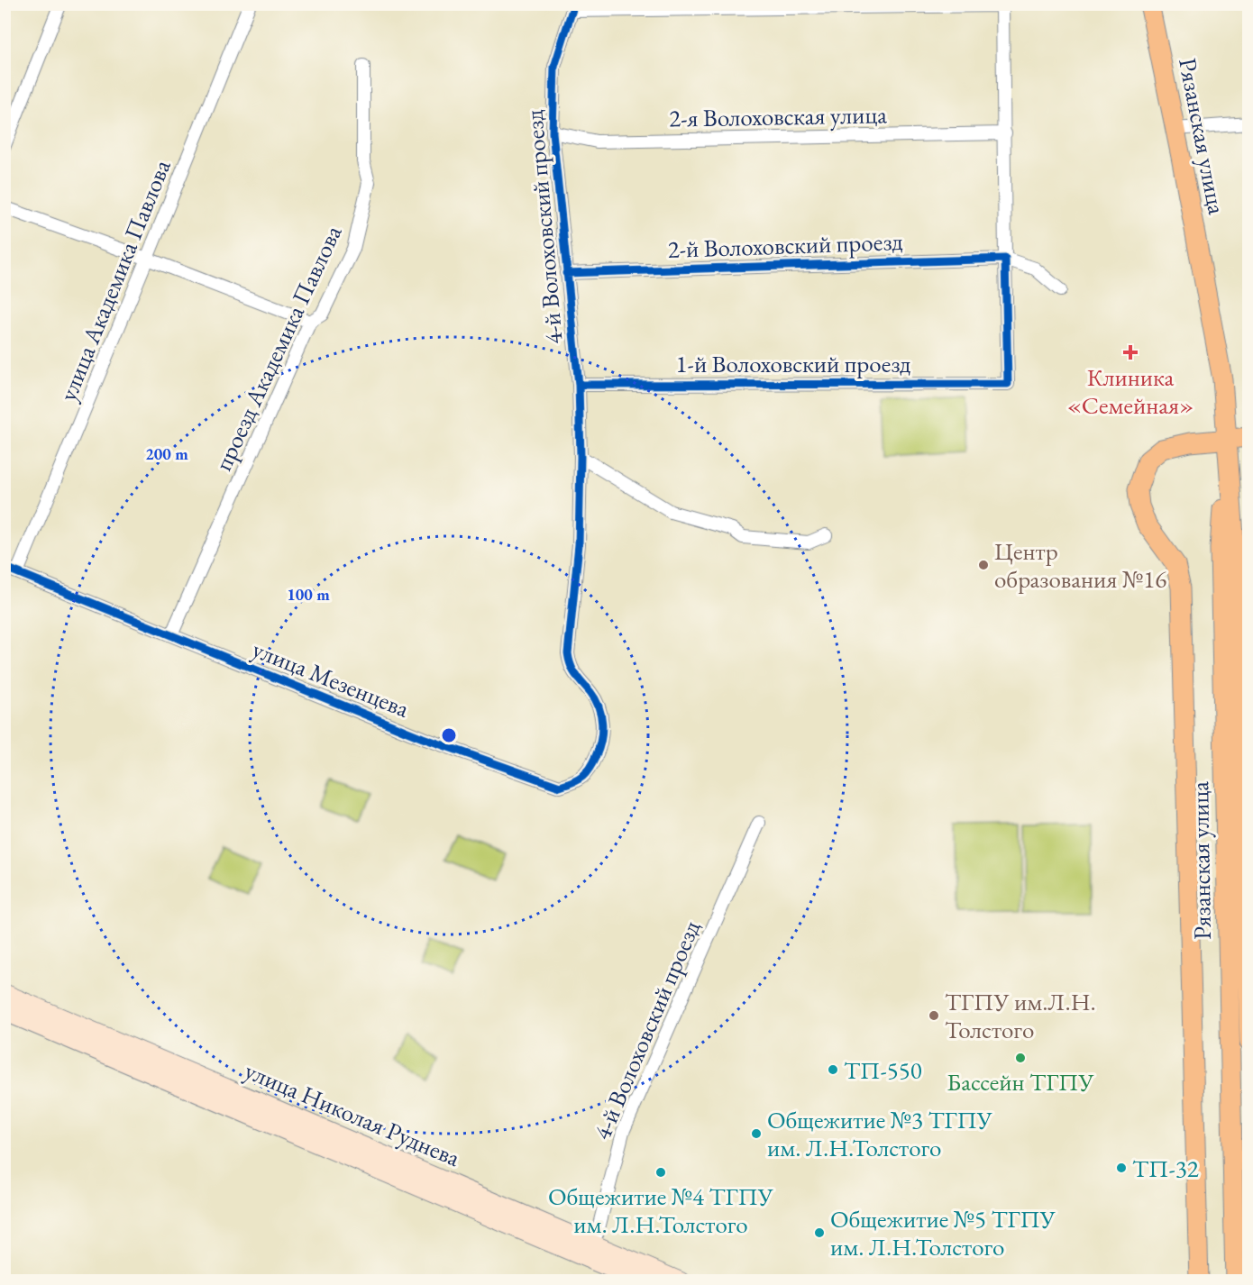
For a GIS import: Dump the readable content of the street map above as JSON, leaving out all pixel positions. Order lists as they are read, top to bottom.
{
  "streets": {
    "main road": ["Рязанская улица"],
    "street": [
      "2-я Волоховская улица",
      "4-й Волоховский проезд",
      "2-й Волоховский проезд",
      "улица Академика Павлова",
      "проезд Академика Павлова",
      "1-й Волоховский проезд",
      "улица Мезенцева",
      "улица Николая Руднева"
    ]
  },
  "crossings": [
    ["2-я Волоховская улица", "4-й Волоховский проезд"],
    ["4-й Волоховский проезд", "2-й Волоховский проезд"],
    ["4-й Волоховский проезд", "1-й Волоховский проезд"],
    ["4-й Волоховский проезд", "улица Мезенцева"],
    ["4-й Волоховский проезд", "улица Николая Руднева"],
    ["2-й Волоховский проезд", "1-й Волоховский проезд"],
    ["улица Академика Павлова", "улица Мезенцева"],
    ["проезд Академика Павлова", "улица Мезенцева"]
  ],
  "places": {
    "health": ["Клиника «Семейная»"],
    "other": [
      "Центр образования №16",
      "ТГПУ им.Л.Н. Толстого",
      "Бассейн ТГПУ",
      "ТП-550",
      "Общежитие №3 ТГПУ им. Л.Н.Толстого",
      "ТП-32",
      "Общежитие №4 ТГПУ им. Л.Н.Толстого",
      "Общежитие №5 ТГПУ им. Л.Н.Толстого"
    ]
  },
  "rings": ["200 m", "100 m"]
}
